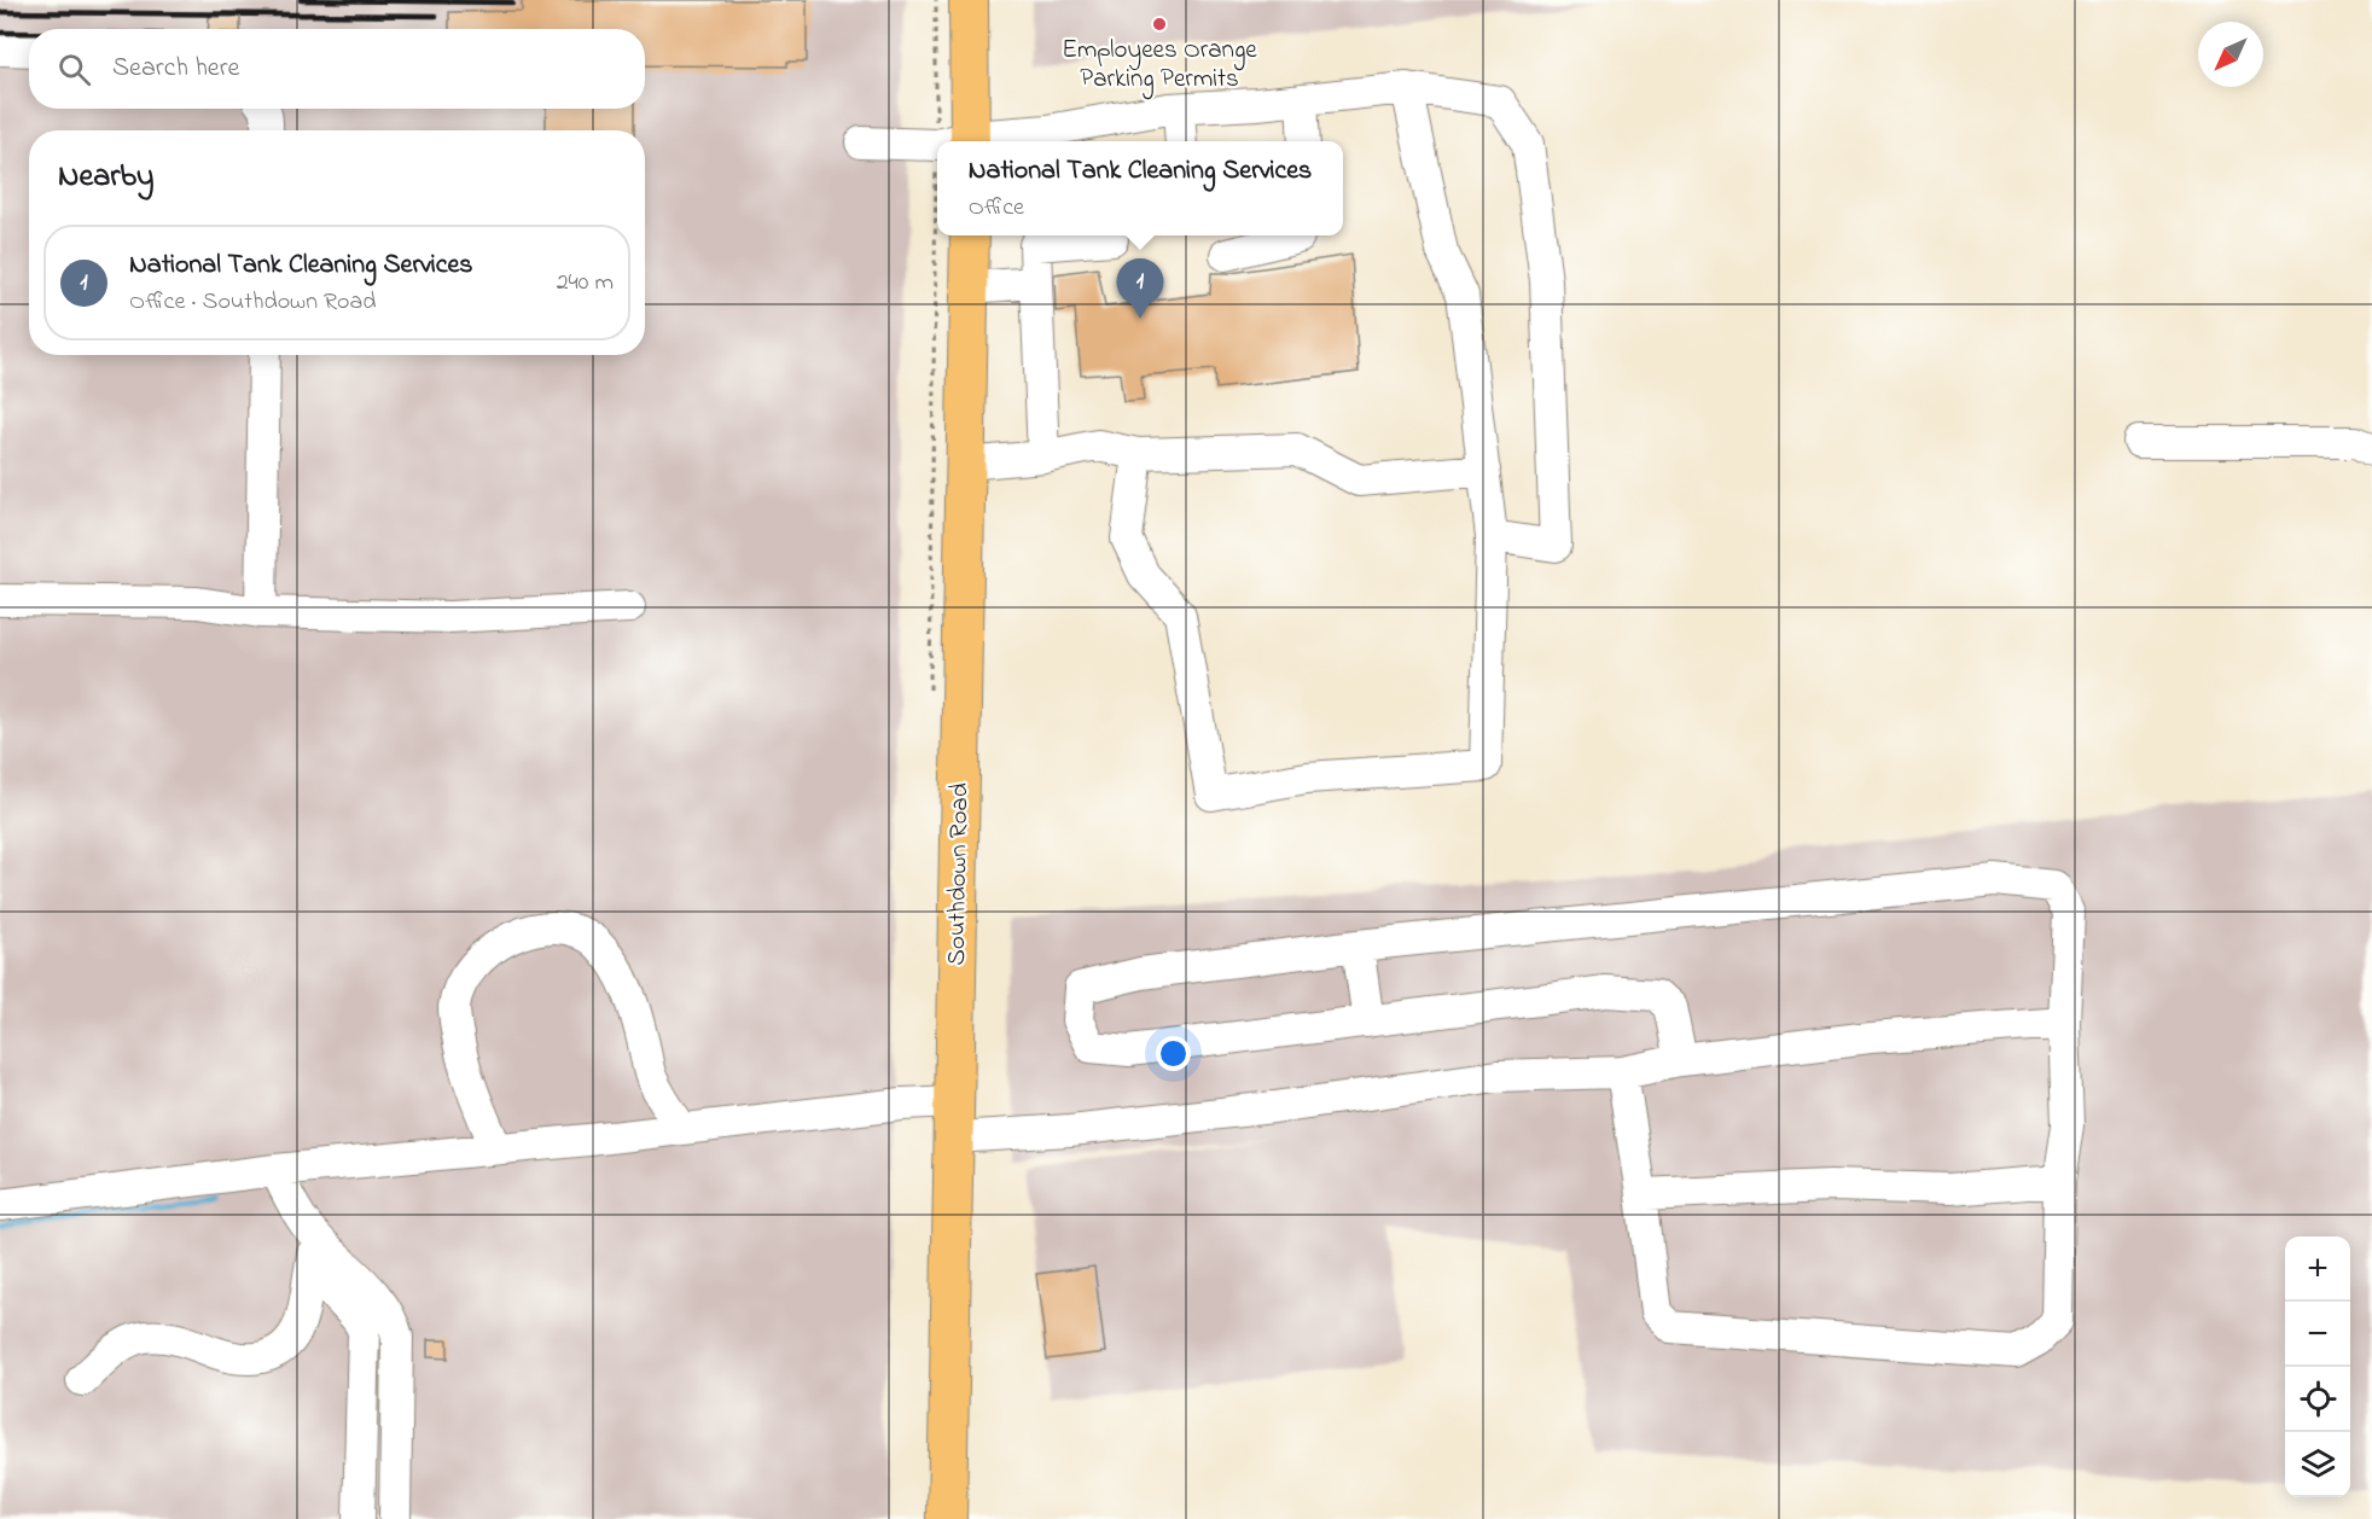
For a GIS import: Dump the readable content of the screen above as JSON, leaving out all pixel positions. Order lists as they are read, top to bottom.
{
  "streets": {
    "main road": ["Southdown Road"]
  },
  "places": ["Employees Orange Parking Permits"],
  "north": "bottom left",
  "page": {
    "search": "Search here",
    "heading": "Nearby",
    "popup": ["National Tank Cleaning Services", "Office"],
    "list": [
      {
        "mark": "1",
        "name": "National Tank Cleaning Services",
        "note": "Office · Southdown Road",
        "value": "240 m"
      }
    ],
    "pins": "1",
    "map_buttons": ["+", "−"]
  }
}
